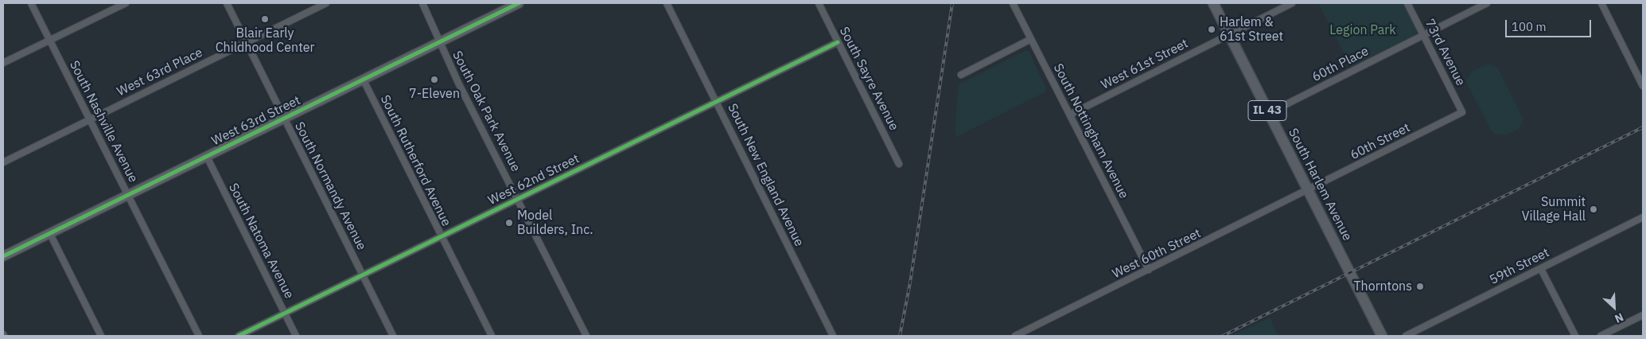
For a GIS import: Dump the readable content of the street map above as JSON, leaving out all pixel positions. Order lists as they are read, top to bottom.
{
  "streets": {
    "main road": ["IL 43", "West 63rd Street", "South Harlem Avenue"],
    "street": [
      "73rd Avenue",
      "West 61st Street",
      "60th Place",
      "West 63rd Place",
      "South Sayre Avenue",
      "South Oak Park Avenue",
      "South Nashville Avenue",
      "South Nottingham Avenue",
      "60th Street",
      "South Rutherford Avenue",
      "South New England Avenue",
      "West 62nd Street",
      "South Normandy Avenue",
      "South Natoma Avenue",
      "West 60th Street",
      "59th Street"
    ]
  },
  "crossings": [
    ["73rd Avenue", "60th Place"],
    ["73rd Avenue", "60th Street"],
    ["West 61st Street", "South Nottingham Avenue"],
    ["West 61st Street", "South Harlem Avenue"],
    ["60th Place", "South Harlem Avenue"],
    ["West 63rd Place", "South Nashville Avenue"],
    ["West 63rd Place", "South Normandy Avenue"],
    ["South Sayre Avenue", "West 62nd Street"],
    ["South Oak Park Avenue", "West 63rd Street"],
    ["South Oak Park Avenue", "West 62nd Street"],
    ["West 63rd Street", "South Nashville Avenue"],
    ["West 63rd Street", "South Rutherford Avenue"],
    ["West 63rd Street", "South Normandy Avenue"],
    ["West 63rd Street", "South Natoma Avenue"],
    ["South Nottingham Avenue", "West 60th Street"],
    ["60th Street", "South Harlem Avenue"],
    ["60th Street", "West 60th Street"],
    ["South Rutherford Avenue", "West 62nd Street"],
    ["South New England Avenue", "West 62nd Street"],
    ["West 62nd Street", "South Normandy Avenue"],
    ["West 62nd Street", "South Natoma Avenue"],
    ["South Harlem Avenue", "West 60th Street"]
  ],
  "parks": ["Legion Park"],
  "places": [
    "Blair Early Childhood Center",
    "Harlem & 61st Street",
    "7-Eleven",
    "Summit Village Hall",
    "Model Builders, Inc.",
    "Thorntons"
  ],
  "scale_bar": "100 m",
  "north": "bottom right"
}
